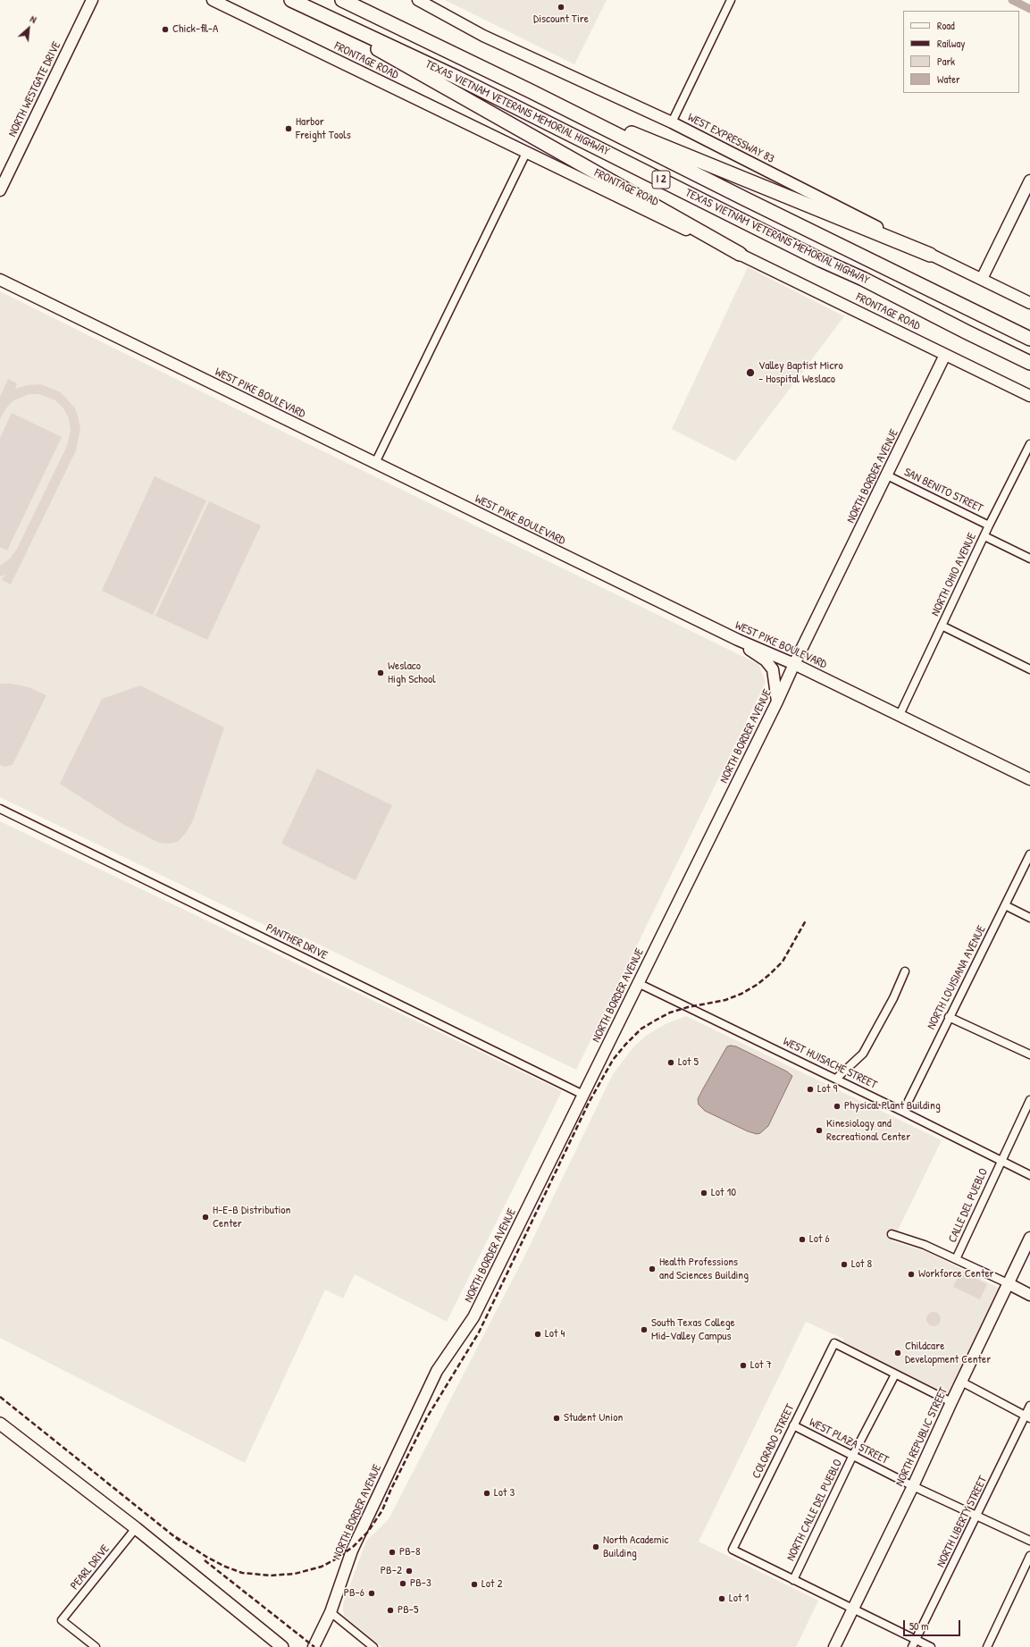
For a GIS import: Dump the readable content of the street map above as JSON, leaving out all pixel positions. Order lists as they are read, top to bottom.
{
  "streets": {
    "highway": ["TEXAS VIETNAM VETERANS MEMORIAL HIGHWAY", "I 2"],
    "street": [
      "FRONTAGE ROAD",
      "NORTH WESTGATE DRIVE",
      "WEST EXPRESSWAY 83",
      "WEST PIKE BOULEVARD",
      "NORTH BORDER AVENUE",
      "SAN BENITO STREET",
      "NORTH OHIO AVENUE",
      "PANTHER DRIVE",
      "NORTH LOUISIANA AVENUE",
      "WEST HUISACHE STREET",
      "CALLE DEL PUEBLO",
      "NORTH REPUBLIC STREET",
      "COLORADO STREET",
      "WEST PLAZA STREET",
      "NORTH CALLE DEL PUEBLO",
      "NORTH LIBERTY STREET",
      "PEARL DRIVE"
    ]
  },
  "crossings": [
    ["FRONTAGE ROAD", "NORTH BORDER AVENUE"],
    ["WEST PIKE BOULEVARD", "NORTH BORDER AVENUE"],
    ["WEST PIKE BOULEVARD", "NORTH OHIO AVENUE"],
    ["NORTH BORDER AVENUE", "SAN BENITO STREET"],
    ["NORTH BORDER AVENUE", "PANTHER DRIVE"],
    ["NORTH BORDER AVENUE", "WEST HUISACHE STREET"],
    ["SAN BENITO STREET", "NORTH OHIO AVENUE"],
    ["NORTH LOUISIANA AVENUE", "WEST HUISACHE STREET"],
    ["WEST HUISACHE STREET", "CALLE DEL PUEBLO"],
    ["NORTH REPUBLIC STREET", "WEST PLAZA STREET"],
    ["COLORADO STREET", "WEST PLAZA STREET"],
    ["COLORADO STREET", "NORTH CALLE DEL PUEBLO"],
    ["WEST PLAZA STREET", "NORTH CALLE DEL PUEBLO"],
    ["WEST PLAZA STREET", "NORTH LIBERTY STREET"]
  ],
  "places": [
    "Discount Tire",
    "Chick-fil-A",
    "Harbor Freight Tools",
    "Valley Baptist Micro - Hospital Weslaco",
    "Weslaco High School",
    "Lot 5",
    "Lot 9",
    "Physical Plant Building",
    "Kinesiology and Recreational Center",
    "Lot 10",
    "H-E-B Distribution Center",
    "Lot 6",
    "Lot 8",
    "Health Professions and Sciences Building",
    "Workforce Center",
    "South Texas College Mid-Valley Campus",
    "Lot 4",
    "Childcare Development Center",
    "Lot 7",
    "Student Union",
    "Lot 3",
    "North Academic Building",
    "PB-8",
    "PB-2",
    "PB-3",
    "Lot 2",
    "PB-6",
    "Lot 1",
    "PB-5"
  ],
  "legend": [
    "Road",
    "Railway",
    "Park",
    "Water"
  ],
  "scale_bar": "50 m",
  "north": "top right"
}
